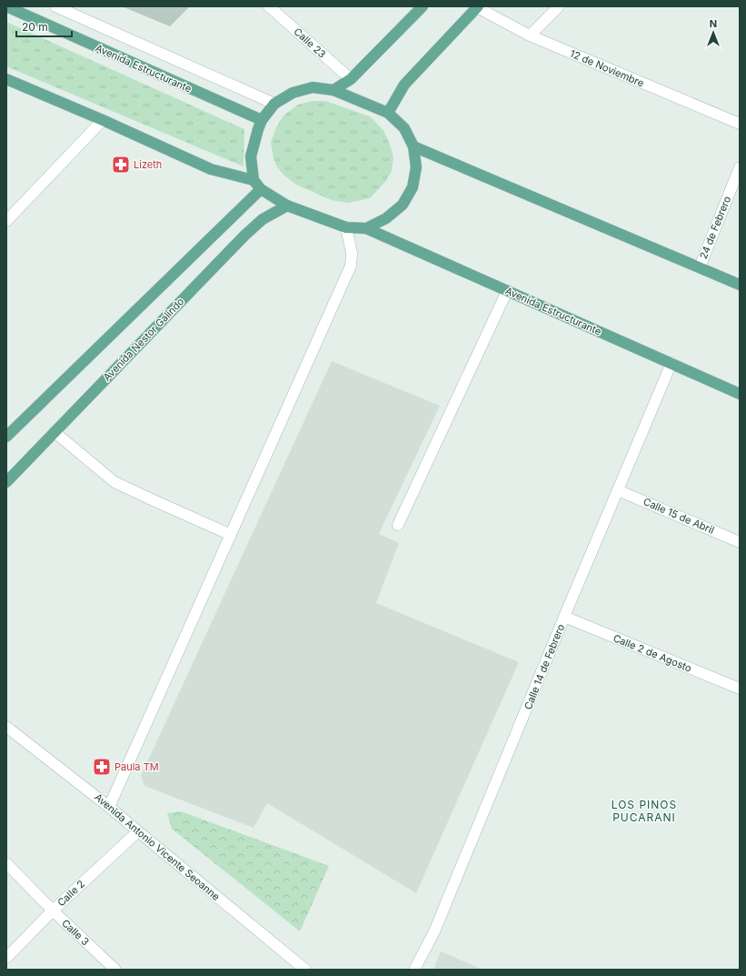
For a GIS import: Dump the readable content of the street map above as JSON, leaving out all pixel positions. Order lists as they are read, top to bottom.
{
  "streets": {
    "main road": ["Avenida Estructurante", "Avenida Nestor Galindo"],
    "street": [
      "Calle 23",
      "12 de Noviembre",
      "24 de Febrero",
      "Calle 15 de Abril",
      "Calle 2 de Agosto",
      "Calle 14 de Febrero",
      "Avenida Antonio Vicente Seoanne",
      "Calle 2",
      "Calle 3"
    ]
  },
  "crossings": [
    ["Avenida Estructurante", "Calle 14 de Febrero"],
    ["Calle 15 de Abril", "Calle 14 de Febrero"],
    ["Calle 2 de Agosto", "Calle 14 de Febrero"],
    ["Avenida Antonio Vicente Seoanne", "Calle 2"],
    ["Calle 2", "Calle 3"]
  ],
  "districts": ["LOS PINOS PUCARANI"],
  "places": {
    "pharmacy": ["Lizeth", "Paula TM"]
  },
  "scale_bar": "20 m",
  "north": "top"
}
